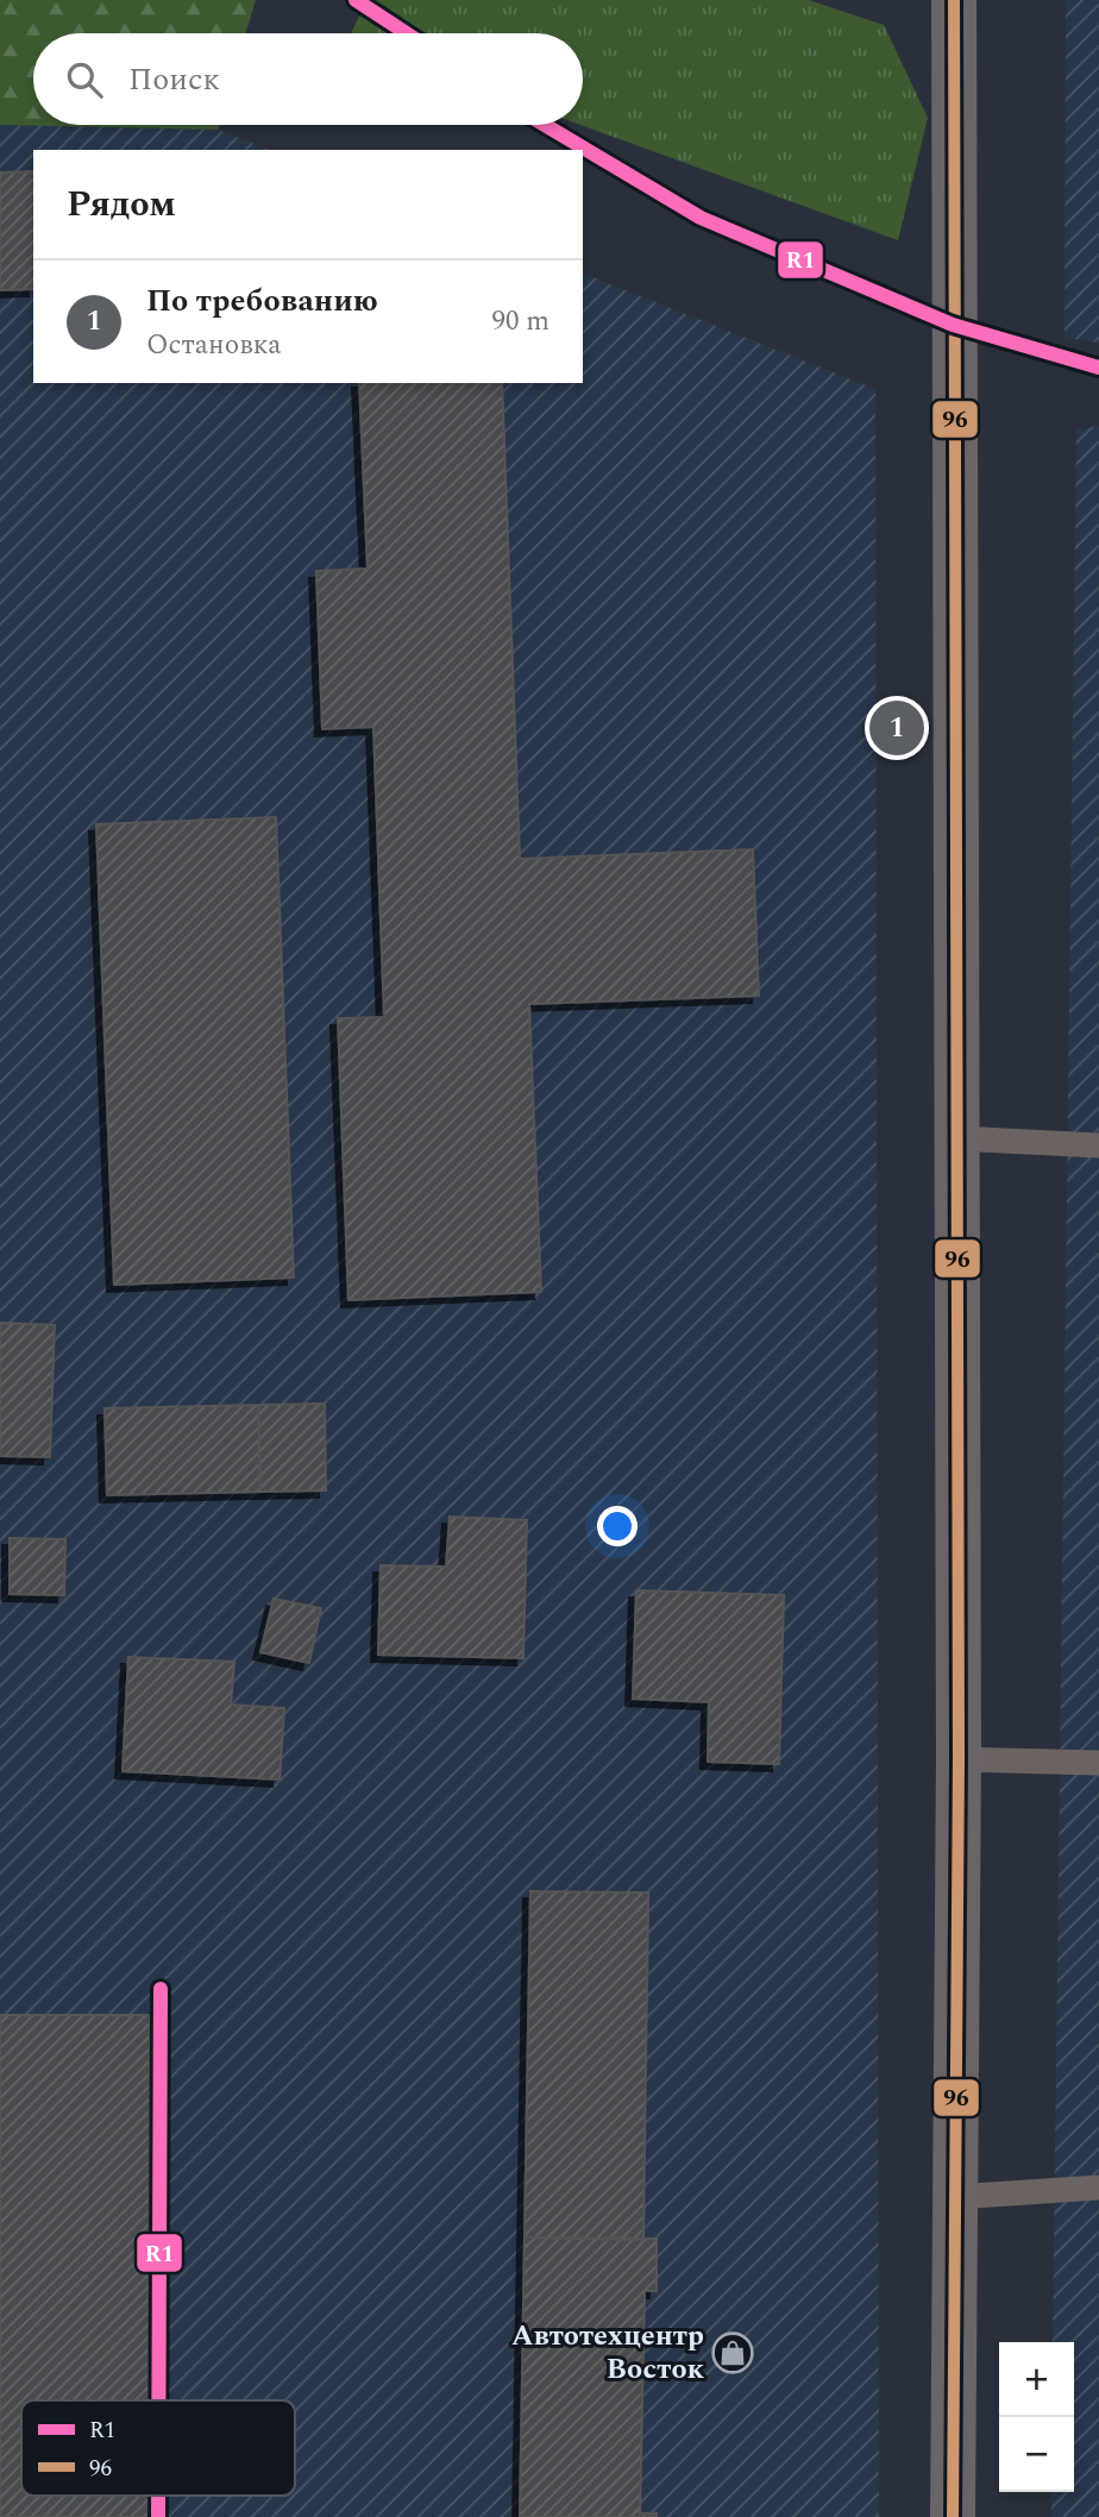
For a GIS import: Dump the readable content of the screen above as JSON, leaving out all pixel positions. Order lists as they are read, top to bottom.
{
  "places": {
    "shop": ["Автотехцентр Восток"]
  },
  "lines": ["transit line R1", "transit line 96"],
  "legend": ["R1", "96"],
  "page": {
    "search": "Поиск",
    "heading": "Рядом",
    "list": [
      {
        "mark": "1",
        "name": "По требованию",
        "note": "Остановка",
        "value": "90 m"
      }
    ],
    "pins": "1",
    "map_buttons": ["+", "−"]
  }
}
